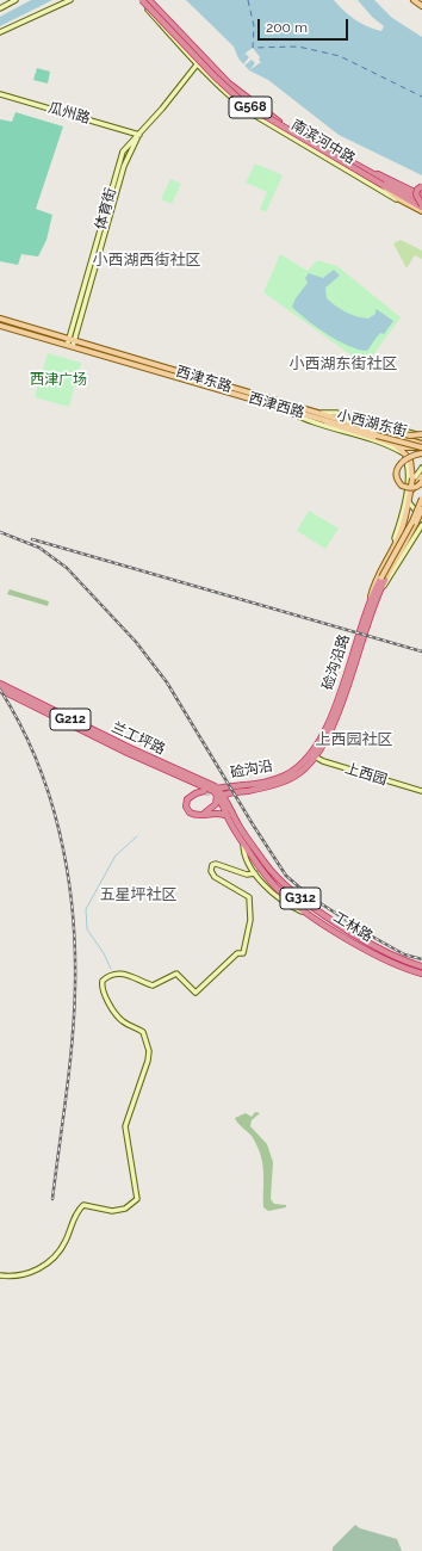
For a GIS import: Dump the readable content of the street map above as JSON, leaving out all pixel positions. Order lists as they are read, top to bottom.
{
  "streets": {
    "highway": [
      "G568",
      "南滨河中路",
      "硷沟沿路",
      "G212",
      "兰工坪路",
      "硷沟沿",
      "G312",
      "工林路"
    ],
    "main road": ["西津东路", "西津西路"],
    "street": [
      "瓜州路",
      "体育街",
      "小西湖东街",
      "上西园"
    ]
  },
  "crossings": [
    ["瓜州路", "体育街"],
    ["南滨河中路", "体育街"],
    ["体育街", "西津东路"],
    ["体育街", "西津西路"],
    ["西津东路", "小西湖东街"],
    ["硷沟沿路", "硷沟沿"],
    ["硷沟沿路", "上西园"],
    ["兰工坪路", "硷沟沿"],
    ["兰工坪路", "工林路"],
    ["硷沟沿", "上西园"],
    ["硷沟沿", "工林路"]
  ],
  "districts": [
    "小西湖西街社区",
    "小西湖东街社区",
    "上西园社区",
    "五星坪社区"
  ],
  "parks": ["西津广场"],
  "scale_bar": "200 m"
}
